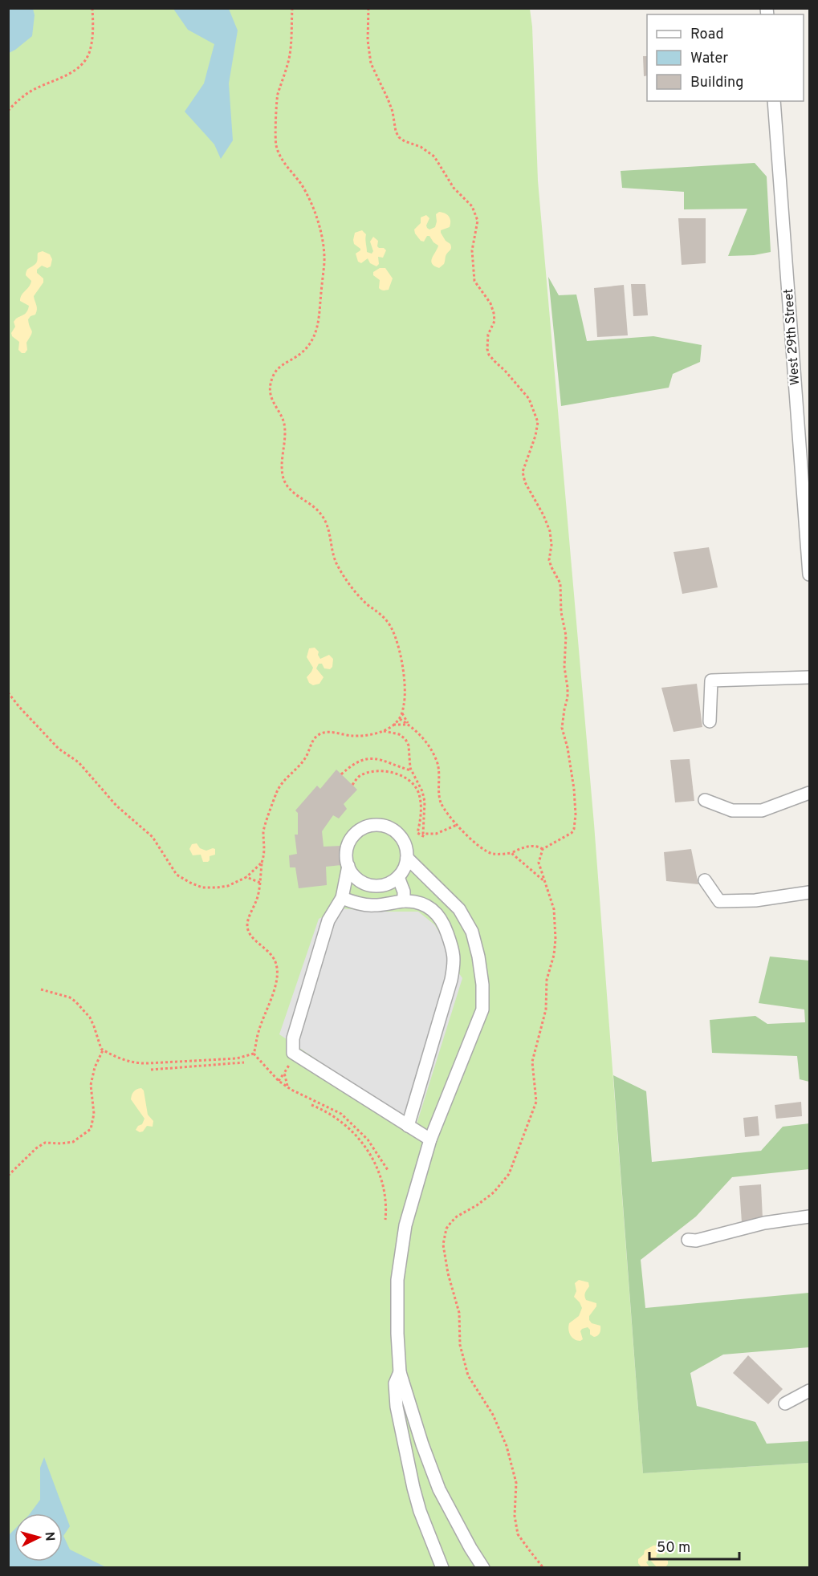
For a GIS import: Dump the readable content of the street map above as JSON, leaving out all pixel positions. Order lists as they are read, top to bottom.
{
  "streets": {
    "street": ["West 29th Street"]
  },
  "legend": ["Road", "Water", "Building"],
  "scale_bar": "50 m",
  "north": "right"
}
